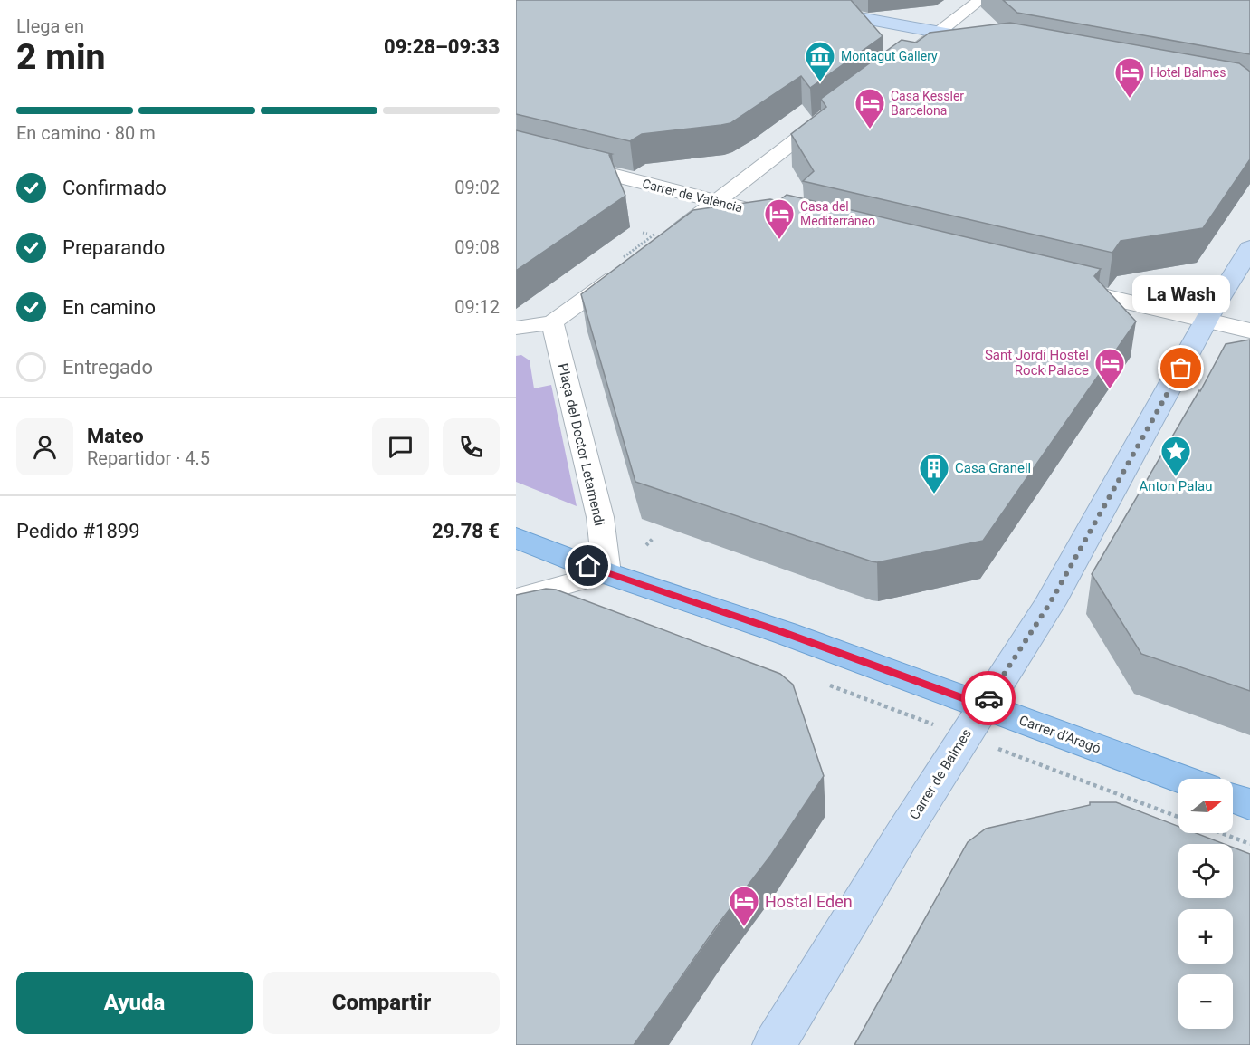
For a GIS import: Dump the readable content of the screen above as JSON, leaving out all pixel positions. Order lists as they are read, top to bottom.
{
  "streets": {
    "main road": ["Carrer d'Aragó", "Carrer de Balmes"],
    "street": ["Carrer de València", "Plaça del Doctor Letamendi"]
  },
  "crossings": [
    ["Plaça del Doctor Letamendi", "Carrer d'Aragó"],
    ["Carrer d'Aragó", "Carrer de Balmes"]
  ],
  "places": {
    "museum": ["Montagut Gallery"],
    "hotel": [
      "Hotel Balmes",
      "Casa Kessler Barcelona",
      "Casa del Mediterráneo",
      "Sant Jordi Hostel Rock Palace",
      "Hostal Eden"
    ],
    "other": ["La Wash"],
    "place": ["Anton Palau"],
    "building": ["Casa Granell"]
  },
  "north": "right",
  "page": {
    "heading": ["2 min", "Llega en", "09:28–09:33"],
    "panel": [
      "Mateo",
      "Repartidor · 4.5",
      "Pedido #1899",
      "29.78 €"
    ],
    "bar": "En camino · 80 m",
    "list": [
      ["Confirmado", "09:02"],
      ["Preparando", "09:08"],
      ["En camino", "09:12"],
      "Entregado"
    ],
    "bubble": "La Wash",
    "map_buttons": ["+", "−"],
    "buttons": ["Ayuda", "Compartir"]
  }
}
